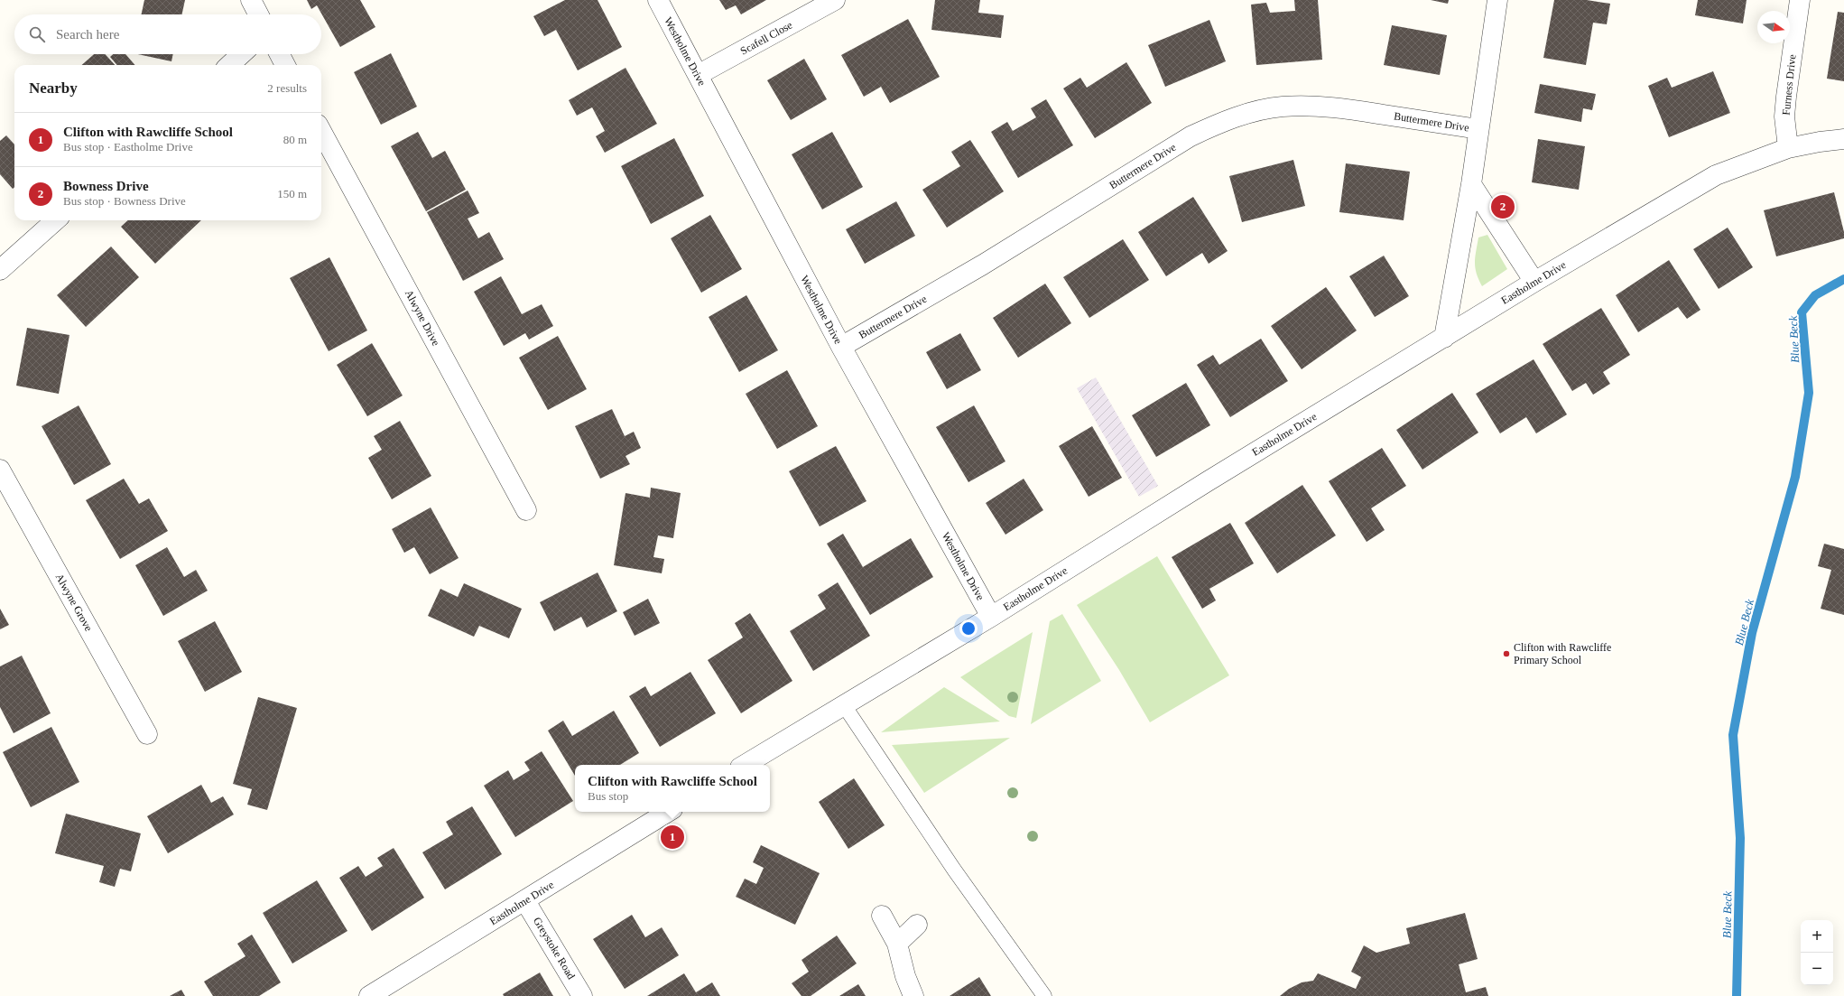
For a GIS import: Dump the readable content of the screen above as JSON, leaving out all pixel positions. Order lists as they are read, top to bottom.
{
  "streets": {
    "street": [
      "Scafell Close",
      "Westholme Drive",
      "Furness Drive",
      "Buttermere Drive",
      "Eastholme Drive",
      "Alwyne Drive",
      "Alwyne Grove",
      "Greystoke Road"
    ]
  },
  "crossings": [
    ["Scafell Close", "Westholme Drive"],
    ["Westholme Drive", "Buttermere Drive"],
    ["Westholme Drive", "Eastholme Drive"],
    ["Furness Drive", "Eastholme Drive"],
    ["Eastholme Drive", "Greystoke Road"]
  ],
  "water": ["Blue Beck"],
  "places": ["Clifton with Rawcliffe Primary School"],
  "north": "right",
  "page": {
    "search": "Search here",
    "heading": ["Nearby", "2 results"],
    "list": [
      {
        "mark": "1",
        "name": "Clifton with Rawcliffe School",
        "note": "Bus stop · Eastholme Drive",
        "value": "80 m"
      },
      {
        "mark": "2",
        "name": "Bowness Drive",
        "note": "Bus stop · Bowness Drive",
        "value": "150 m"
      }
    ],
    "pins": ["2", "1"],
    "popup": ["Clifton with Rawcliffe School", "Bus stop"],
    "map_buttons": ["+", "−"]
  }
}
